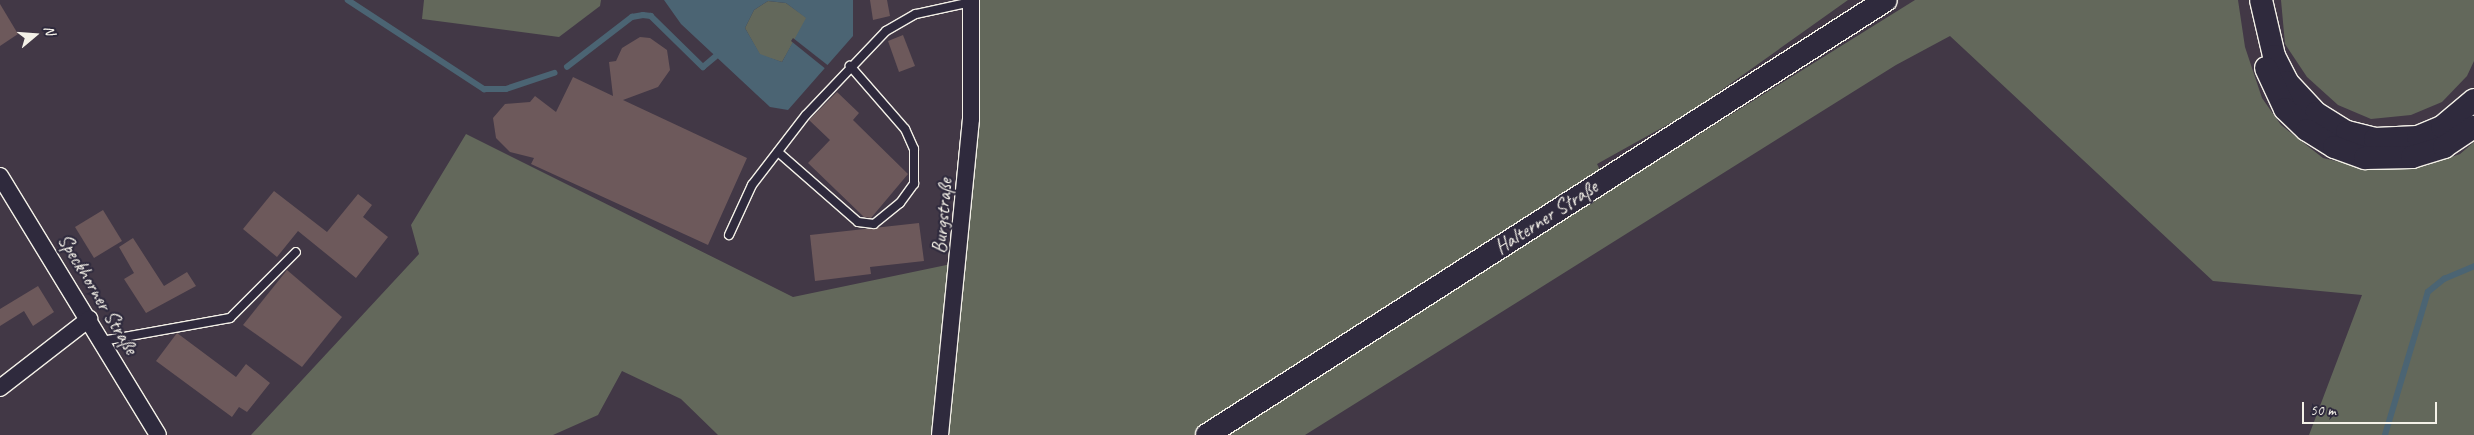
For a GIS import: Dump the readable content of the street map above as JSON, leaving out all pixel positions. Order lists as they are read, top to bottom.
{
  "streets": {
    "main road": ["Halterner Straße"],
    "street": ["Burgstraße", "Speckhorner Straße"]
  },
  "scale_bar": "50 m",
  "north": "right"
}
